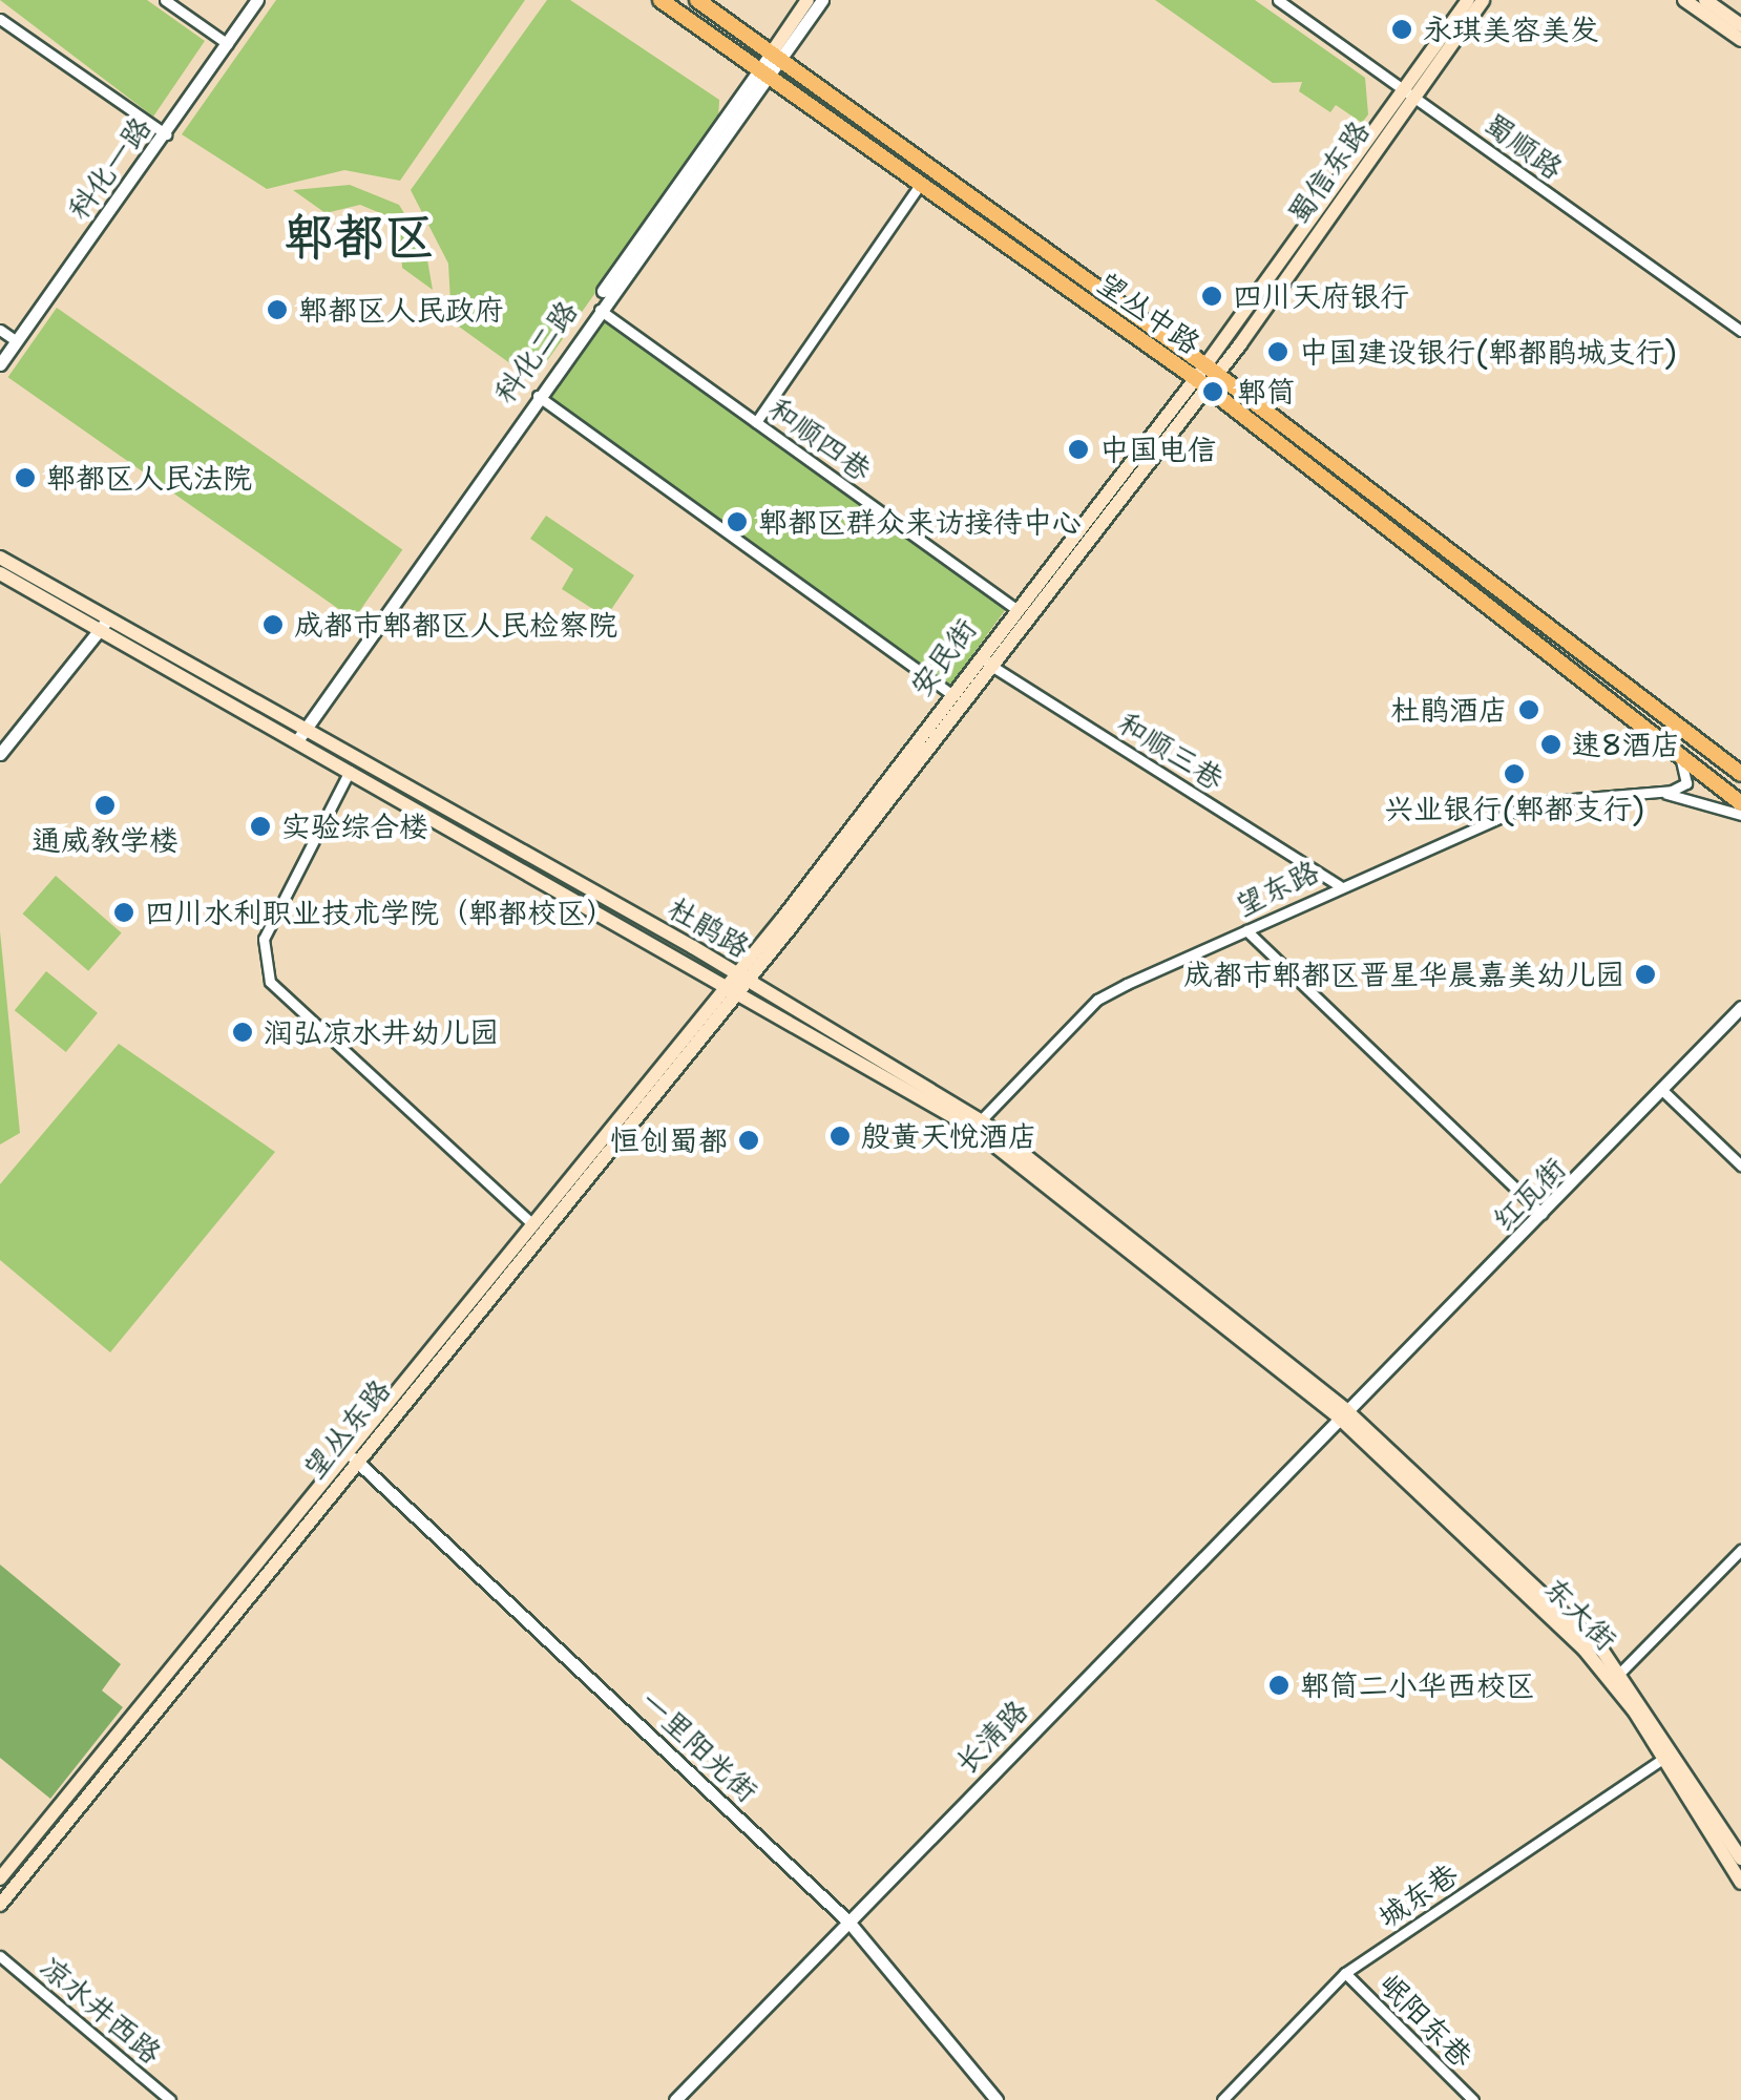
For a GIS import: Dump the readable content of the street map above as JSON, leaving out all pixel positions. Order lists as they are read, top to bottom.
{
  "streets": {
    "main road": [
      "蜀信东路",
      "望丛中路",
      "安民街",
      "杜鹃路",
      "望丛东路",
      "东大街"
    ],
    "street": [
      "蜀顺路",
      "科化一路",
      "科化二路",
      "和顺四巷",
      "和顺三巷",
      "望东路",
      "红瓦街",
      "长清路",
      "一里阳光街",
      "城东巷",
      "凉水井西路",
      "岷阳东巷"
    ]
  },
  "crossings": [
    ["蜀顺路", "蜀信东路"],
    ["蜀信东路", "望丛中路"],
    ["蜀信东路", "安民街"],
    ["望丛中路", "科化二路"],
    ["望丛中路", "安民街"],
    ["科化二路", "和顺四巷"],
    ["科化二路", "杜鹃路"],
    ["和顺四巷", "安民街"],
    ["安民街", "和顺三巷"],
    ["安民街", "杜鹃路"],
    ["安民街", "望丛东路"],
    ["和顺三巷", "望东路"],
    ["望东路", "杜鹃路"],
    ["杜鹃路", "红瓦街"],
    ["杜鹃路", "望丛东路"],
    ["杜鹃路", "东大街"],
    ["杜鹃路", "长清路"],
    ["红瓦街", "东大街"],
    ["红瓦街", "长清路"],
    ["望丛东路", "一里阳光街"],
    ["东大街", "长清路"],
    ["东大街", "城东巷"],
    ["长清路", "一里阳光街"],
    ["城东巷", "岷阳东巷"]
  ],
  "districts": ["郫都区"],
  "places": [
    "永琪美容美发",
    "四川天府银行",
    "郫都区人民政府",
    "中国建设银行(郫都鹃城支行)",
    "郫筒",
    "中国电信",
    "郫都区人民法院",
    "郫都区群众来访接待中心",
    "成都市郫都区人民检察院",
    "杜鹃酒店",
    "速8酒店",
    "兴业银行(郫都支行)",
    "通威教学楼",
    "实验综合楼",
    "四川水利职业技术学院（郫都校区）",
    "成都市郫都区晋星华晨嘉美幼儿园",
    "润弘凉水井幼儿园",
    "殷黄天悦酒店",
    "恒创蜀都",
    "郫筒二小华西校区"
  ]
}
